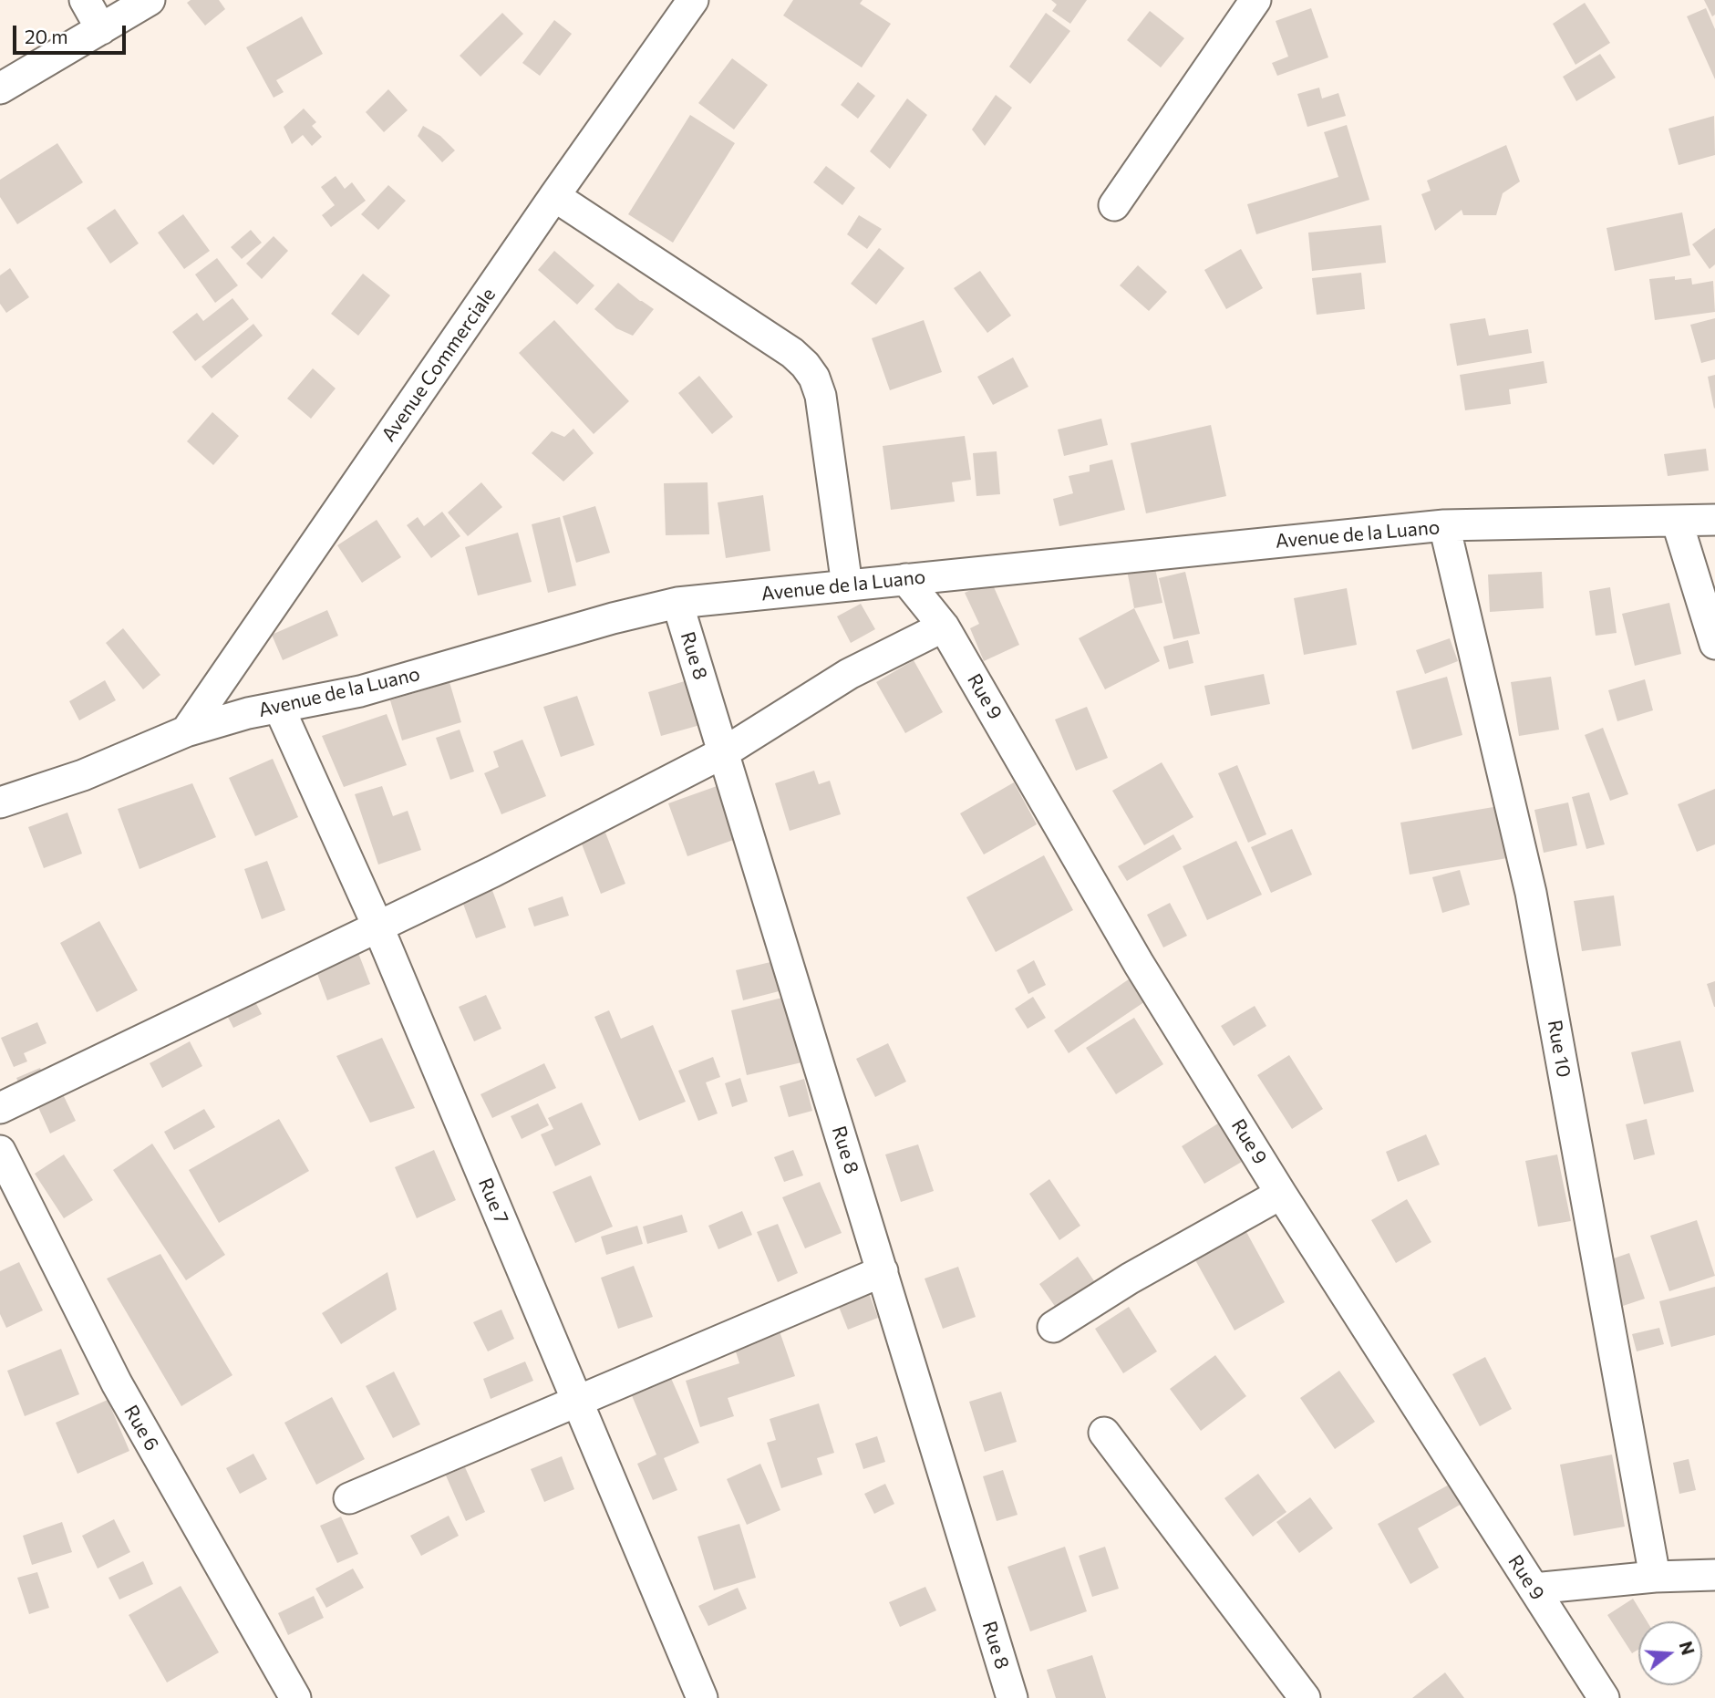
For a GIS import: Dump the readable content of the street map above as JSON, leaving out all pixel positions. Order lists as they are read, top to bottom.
{
  "streets": {
    "street": [
      "Avenue Commerciale",
      "Avenue de la Luano",
      "Rue 8",
      "Rue 9",
      "Rue 10",
      "Rue 7",
      "Rue 6"
    ]
  },
  "crossings": [
    ["Avenue Commerciale", "Avenue de la Luano"],
    ["Avenue de la Luano", "Rue 8"],
    ["Avenue de la Luano", "Rue 9"],
    ["Avenue de la Luano", "Rue 10"],
    ["Avenue de la Luano", "Rue 7"]
  ],
  "scale_bar": "20 m",
  "north": "right"
}
